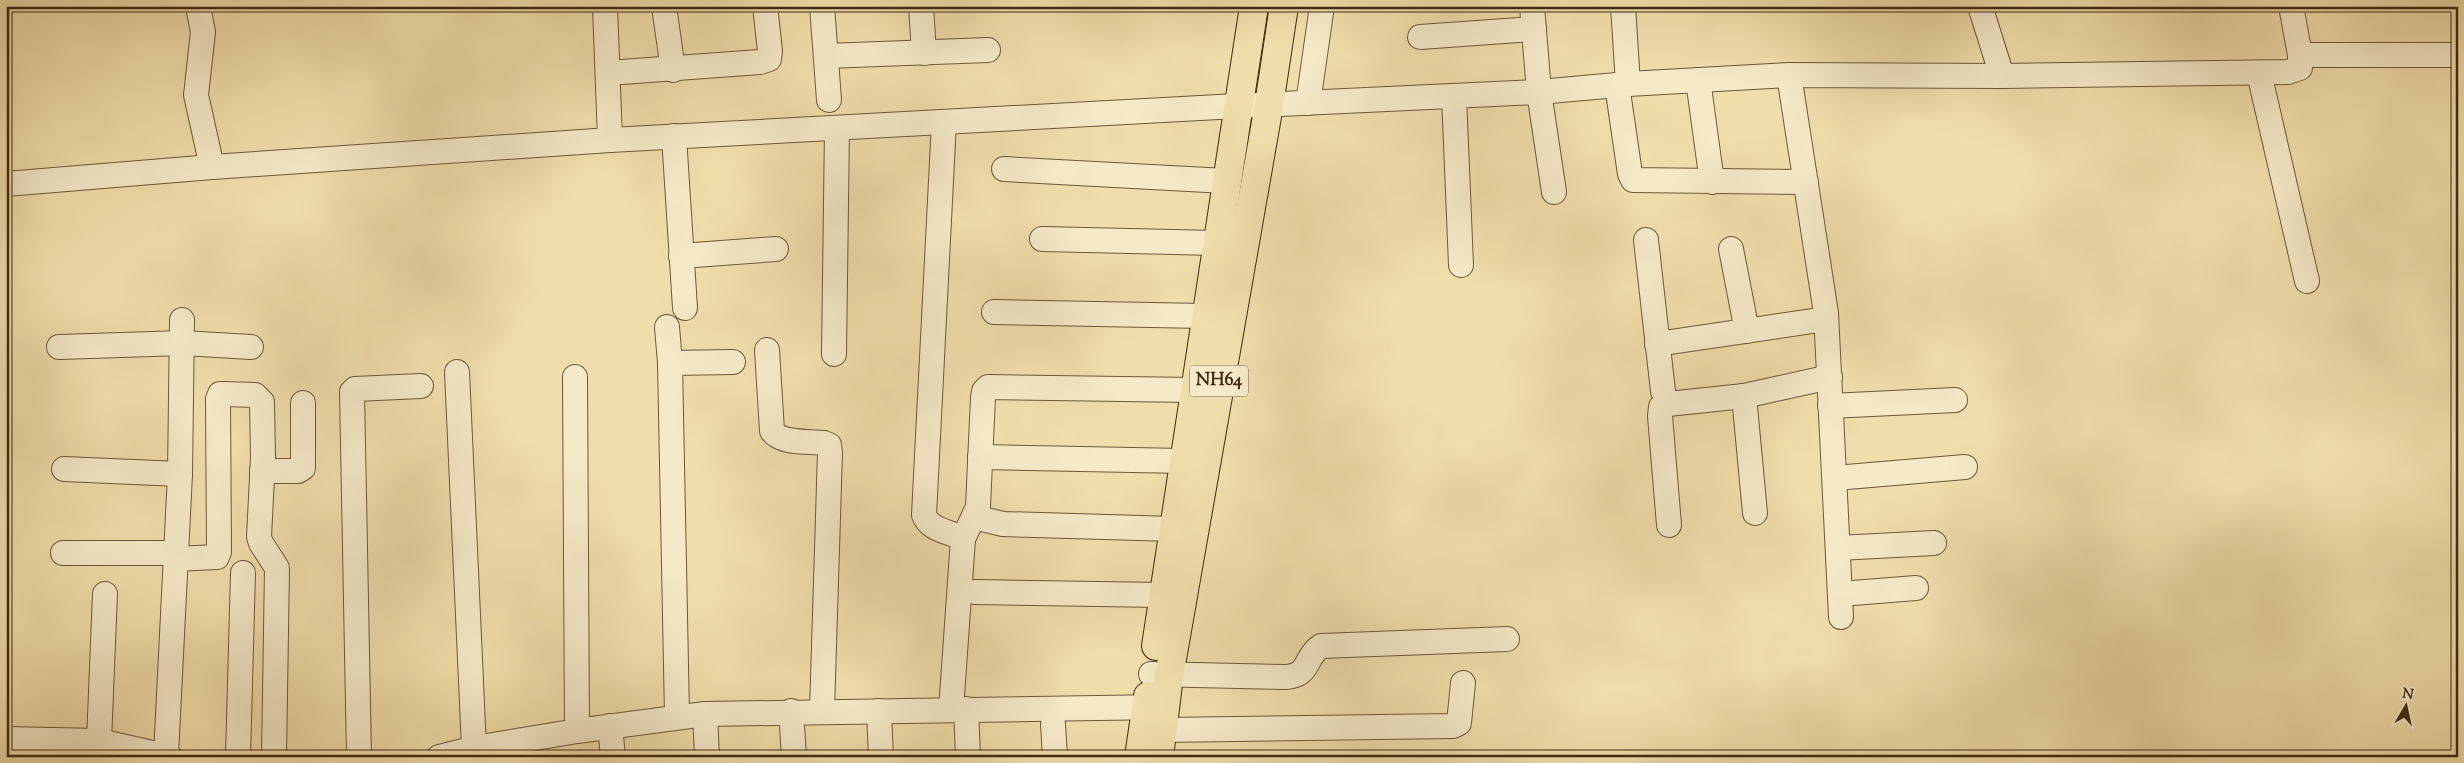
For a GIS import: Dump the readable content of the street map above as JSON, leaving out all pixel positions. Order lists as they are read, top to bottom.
{
  "streets": {
    "highway": ["NH64"]
  },
  "north": "top"
}
